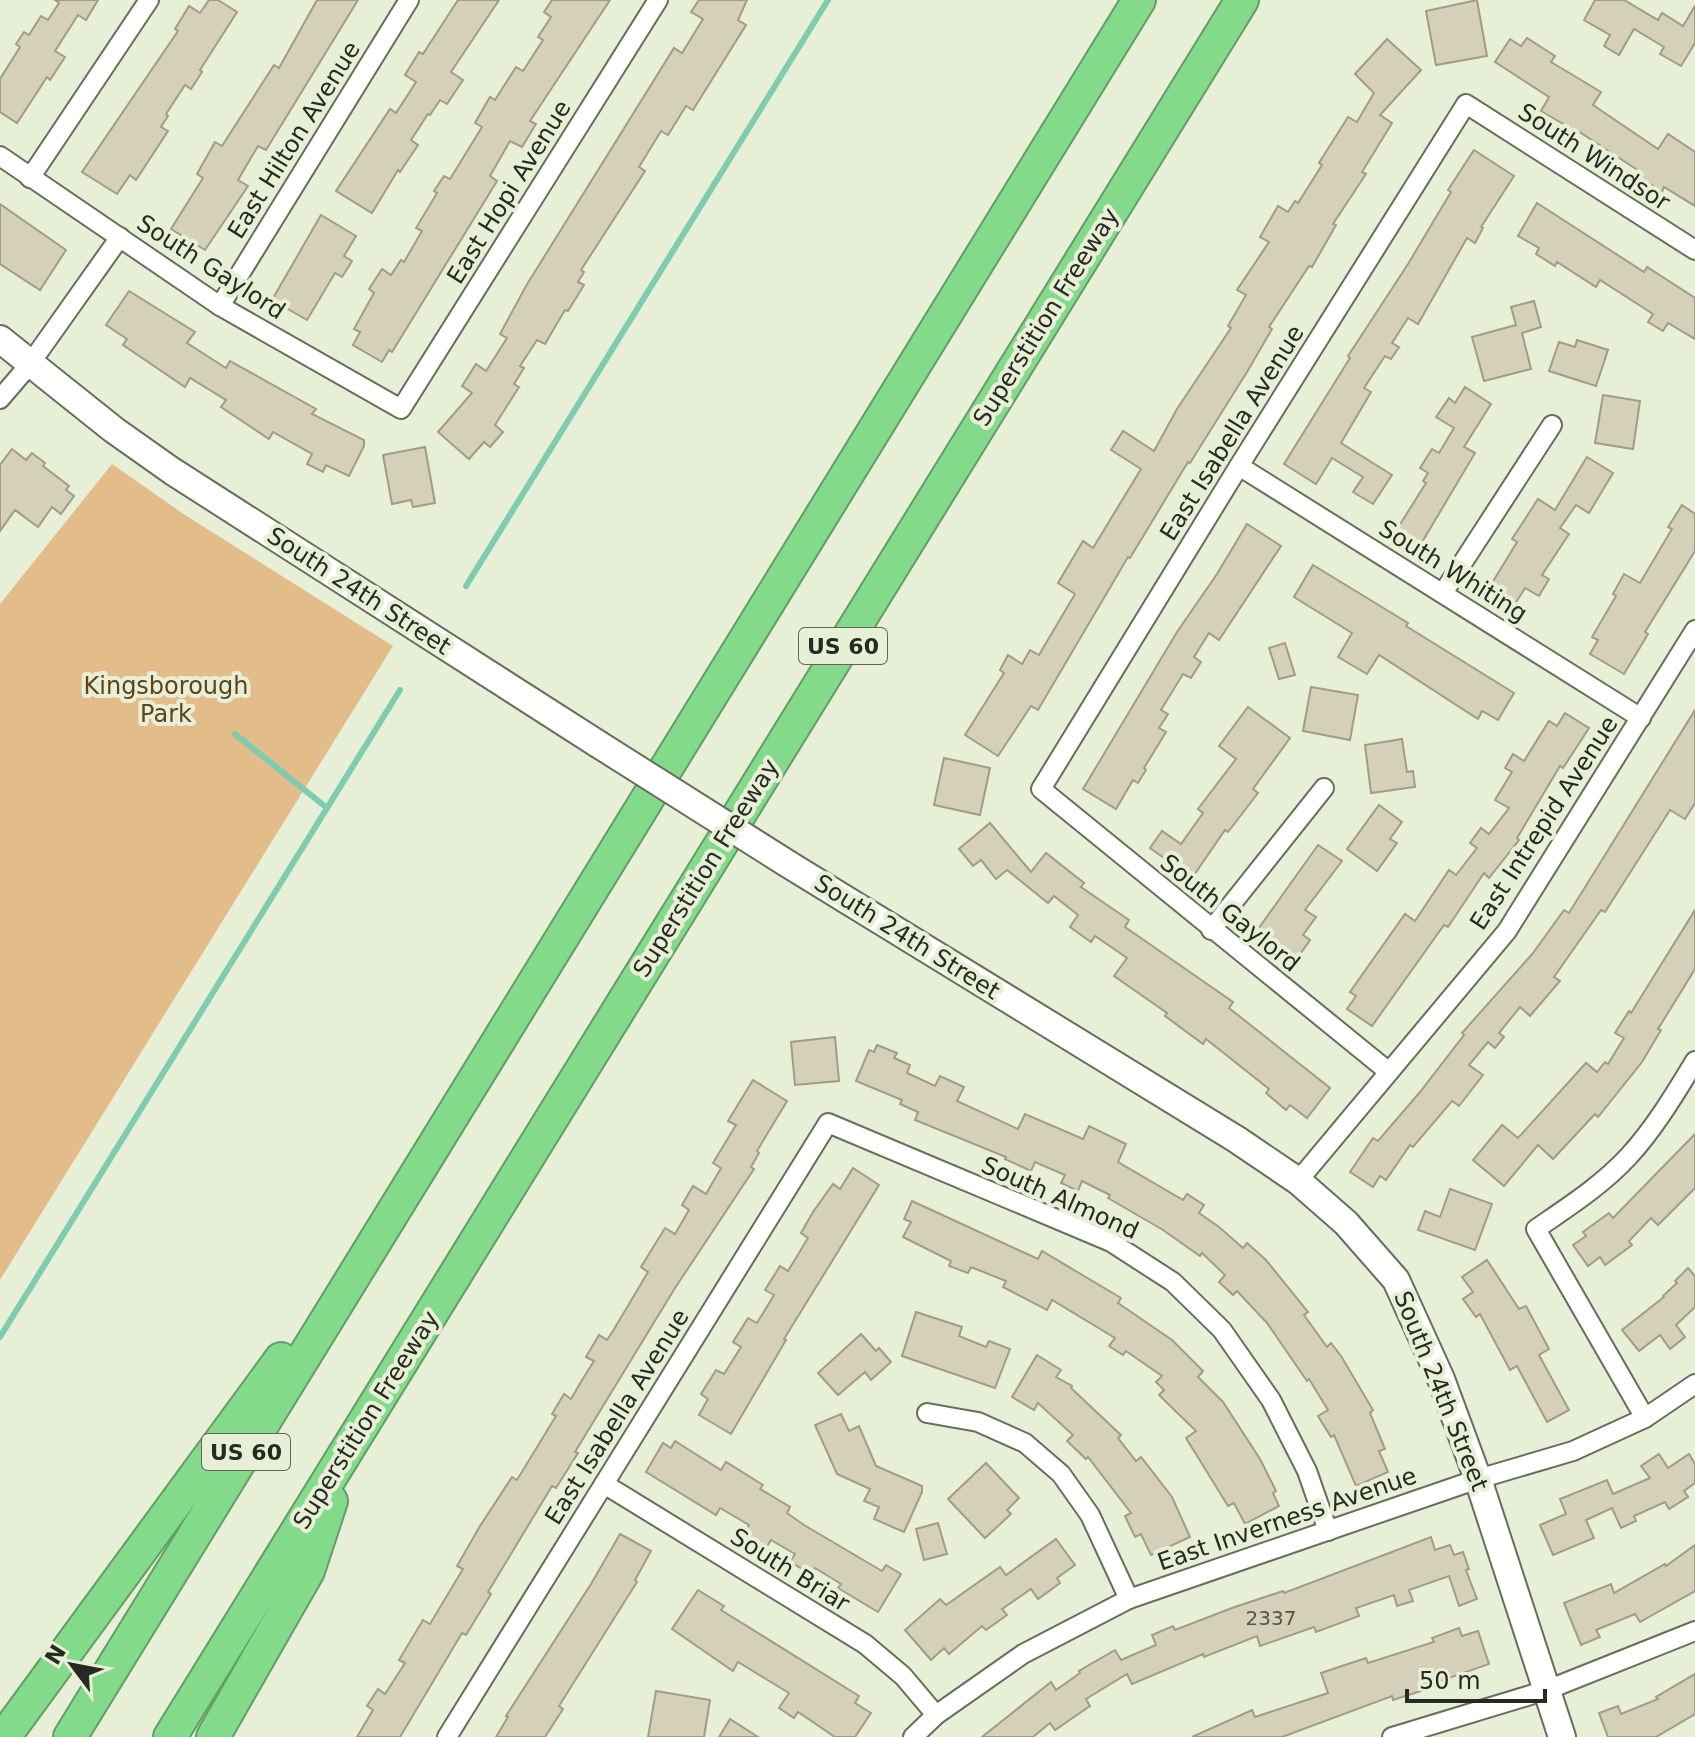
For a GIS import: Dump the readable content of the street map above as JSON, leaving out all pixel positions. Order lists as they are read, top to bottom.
{
  "streets": {
    "highway": ["Superstition Freeway", "US 60"],
    "street": [
      "East Hilton Avenue",
      "South Windsor",
      "East Hopi Avenue",
      "South Gaylord",
      "East Isabella Avenue",
      "South Whiting",
      "South 24th Street",
      "East Intrepid Avenue",
      "South Almond",
      "East Inverness Avenue",
      "South Briar"
    ]
  },
  "crossings": [
    ["East Hilton Avenue", "South Gaylord"],
    ["South Windsor", "East Isabella Avenue"],
    ["East Hopi Avenue", "South Gaylord"],
    ["South Gaylord", "East Isabella Avenue"],
    ["South Gaylord", "East Intrepid Avenue"],
    ["East Isabella Avenue", "South Whiting"],
    ["East Isabella Avenue", "South Almond"],
    ["East Isabella Avenue", "South Briar"],
    ["South Whiting", "East Intrepid Avenue"],
    ["South 24th Street", "East Intrepid Avenue"],
    ["South 24th Street", "East Inverness Avenue"],
    ["South Almond", "East Inverness Avenue"],
    ["East Inverness Avenue", "South Briar"]
  ],
  "parks": ["Kingsborough Park"],
  "house_numbers": ["2337"],
  "scale_bar": "50 m",
  "north": "top left"
}
